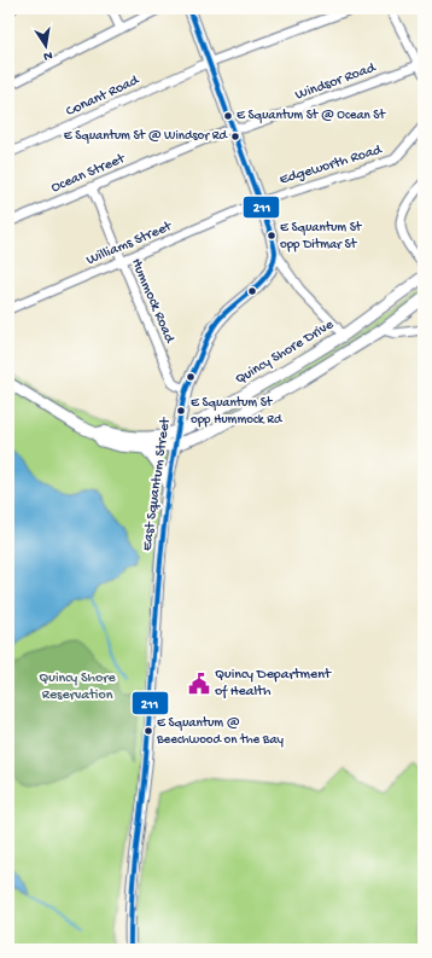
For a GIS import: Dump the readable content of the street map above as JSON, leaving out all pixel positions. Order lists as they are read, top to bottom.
{
  "streets": {
    "main road": ["Quincy Shore Drive", "East Squantum Street"],
    "street": [
      "Windsor Road",
      "Conant Road",
      "Edgeworth Road",
      "Ocean Street",
      "Williams Street",
      "Hummock Road"
    ]
  },
  "crossings": [
    ["Windsor Road", "Ocean Street"],
    ["Edgeworth Road", "Williams Street"],
    ["Ocean Street", "Hummock Road"],
    ["Williams Street", "Hummock Road"],
    ["Hummock Road", "East Squantum Street"],
    ["Quincy Shore Drive", "East Squantum Street"]
  ],
  "parks": ["Quincy Shore Reservation"],
  "places": {
    "other": [
      "E Squantum St @ Ocean St",
      "E Squantum St @ Windsor Rd",
      "E Squantum St opp Ditmar St",
      "E Squantum St opp Hummock Rd",
      "E Squantum @ Beechwood on the Bay"
    ],
    "public building": ["Quincy Department of Health"]
  },
  "lines": ["transit line 211"],
  "north": "bottom"
}
